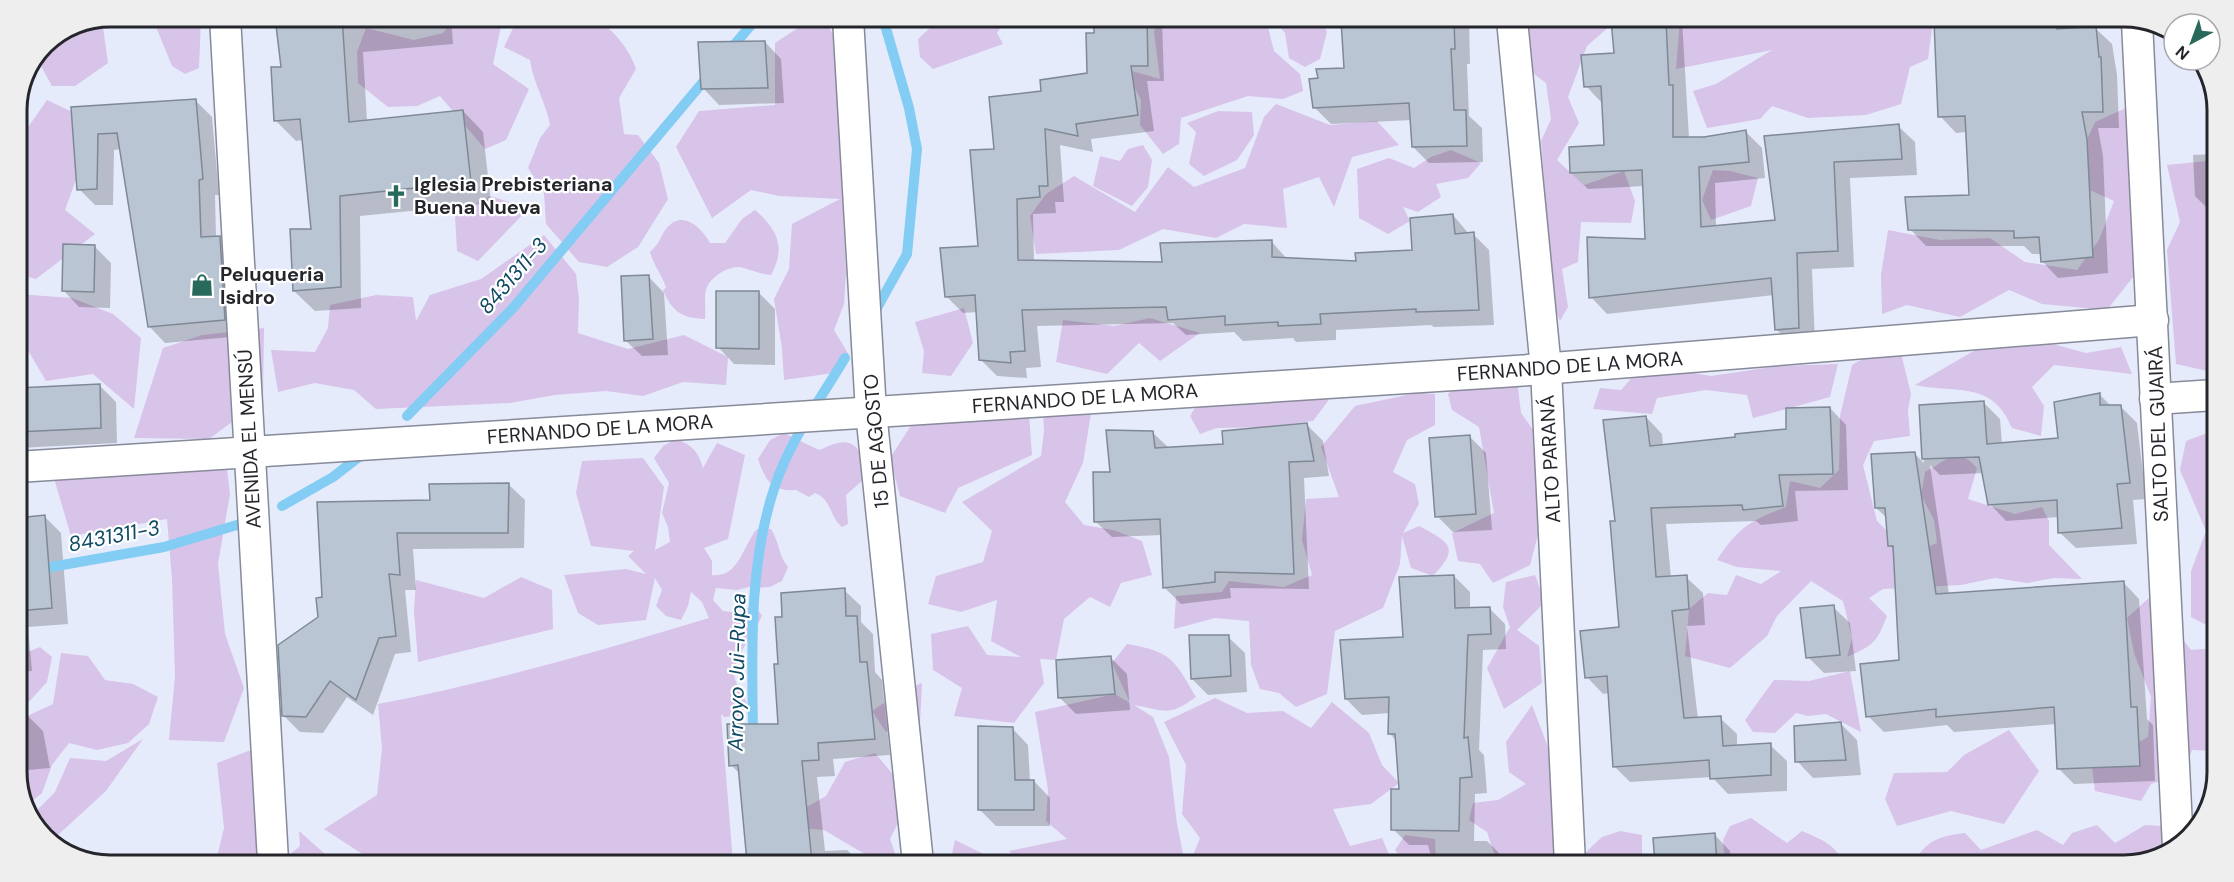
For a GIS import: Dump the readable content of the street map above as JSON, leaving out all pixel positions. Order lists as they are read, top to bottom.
{
  "streets": {
    "street": [
      "FERNANDO DE LA MORA",
      "SALTO DEL GUAIRÁ",
      "AVENIDA EL MENSÚ",
      "15 DE AGOSTO",
      "ALTO PARANÁ"
    ]
  },
  "crossings": [
    ["FERNANDO DE LA MORA", "SALTO DEL GUAIRÁ"],
    ["FERNANDO DE LA MORA", "AVENIDA EL MENSÚ"],
    ["FERNANDO DE LA MORA", "15 DE AGOSTO"],
    ["FERNANDO DE LA MORA", "ALTO PARANÁ"]
  ],
  "water": ["8431311-3", "Arroyo Jui-Rupa"],
  "places": {
    "church": ["Iglesia Prebisteriana Buena Nueva"],
    "shop": ["Peluqueria Isidro"]
  },
  "north": "bottom left"
}
